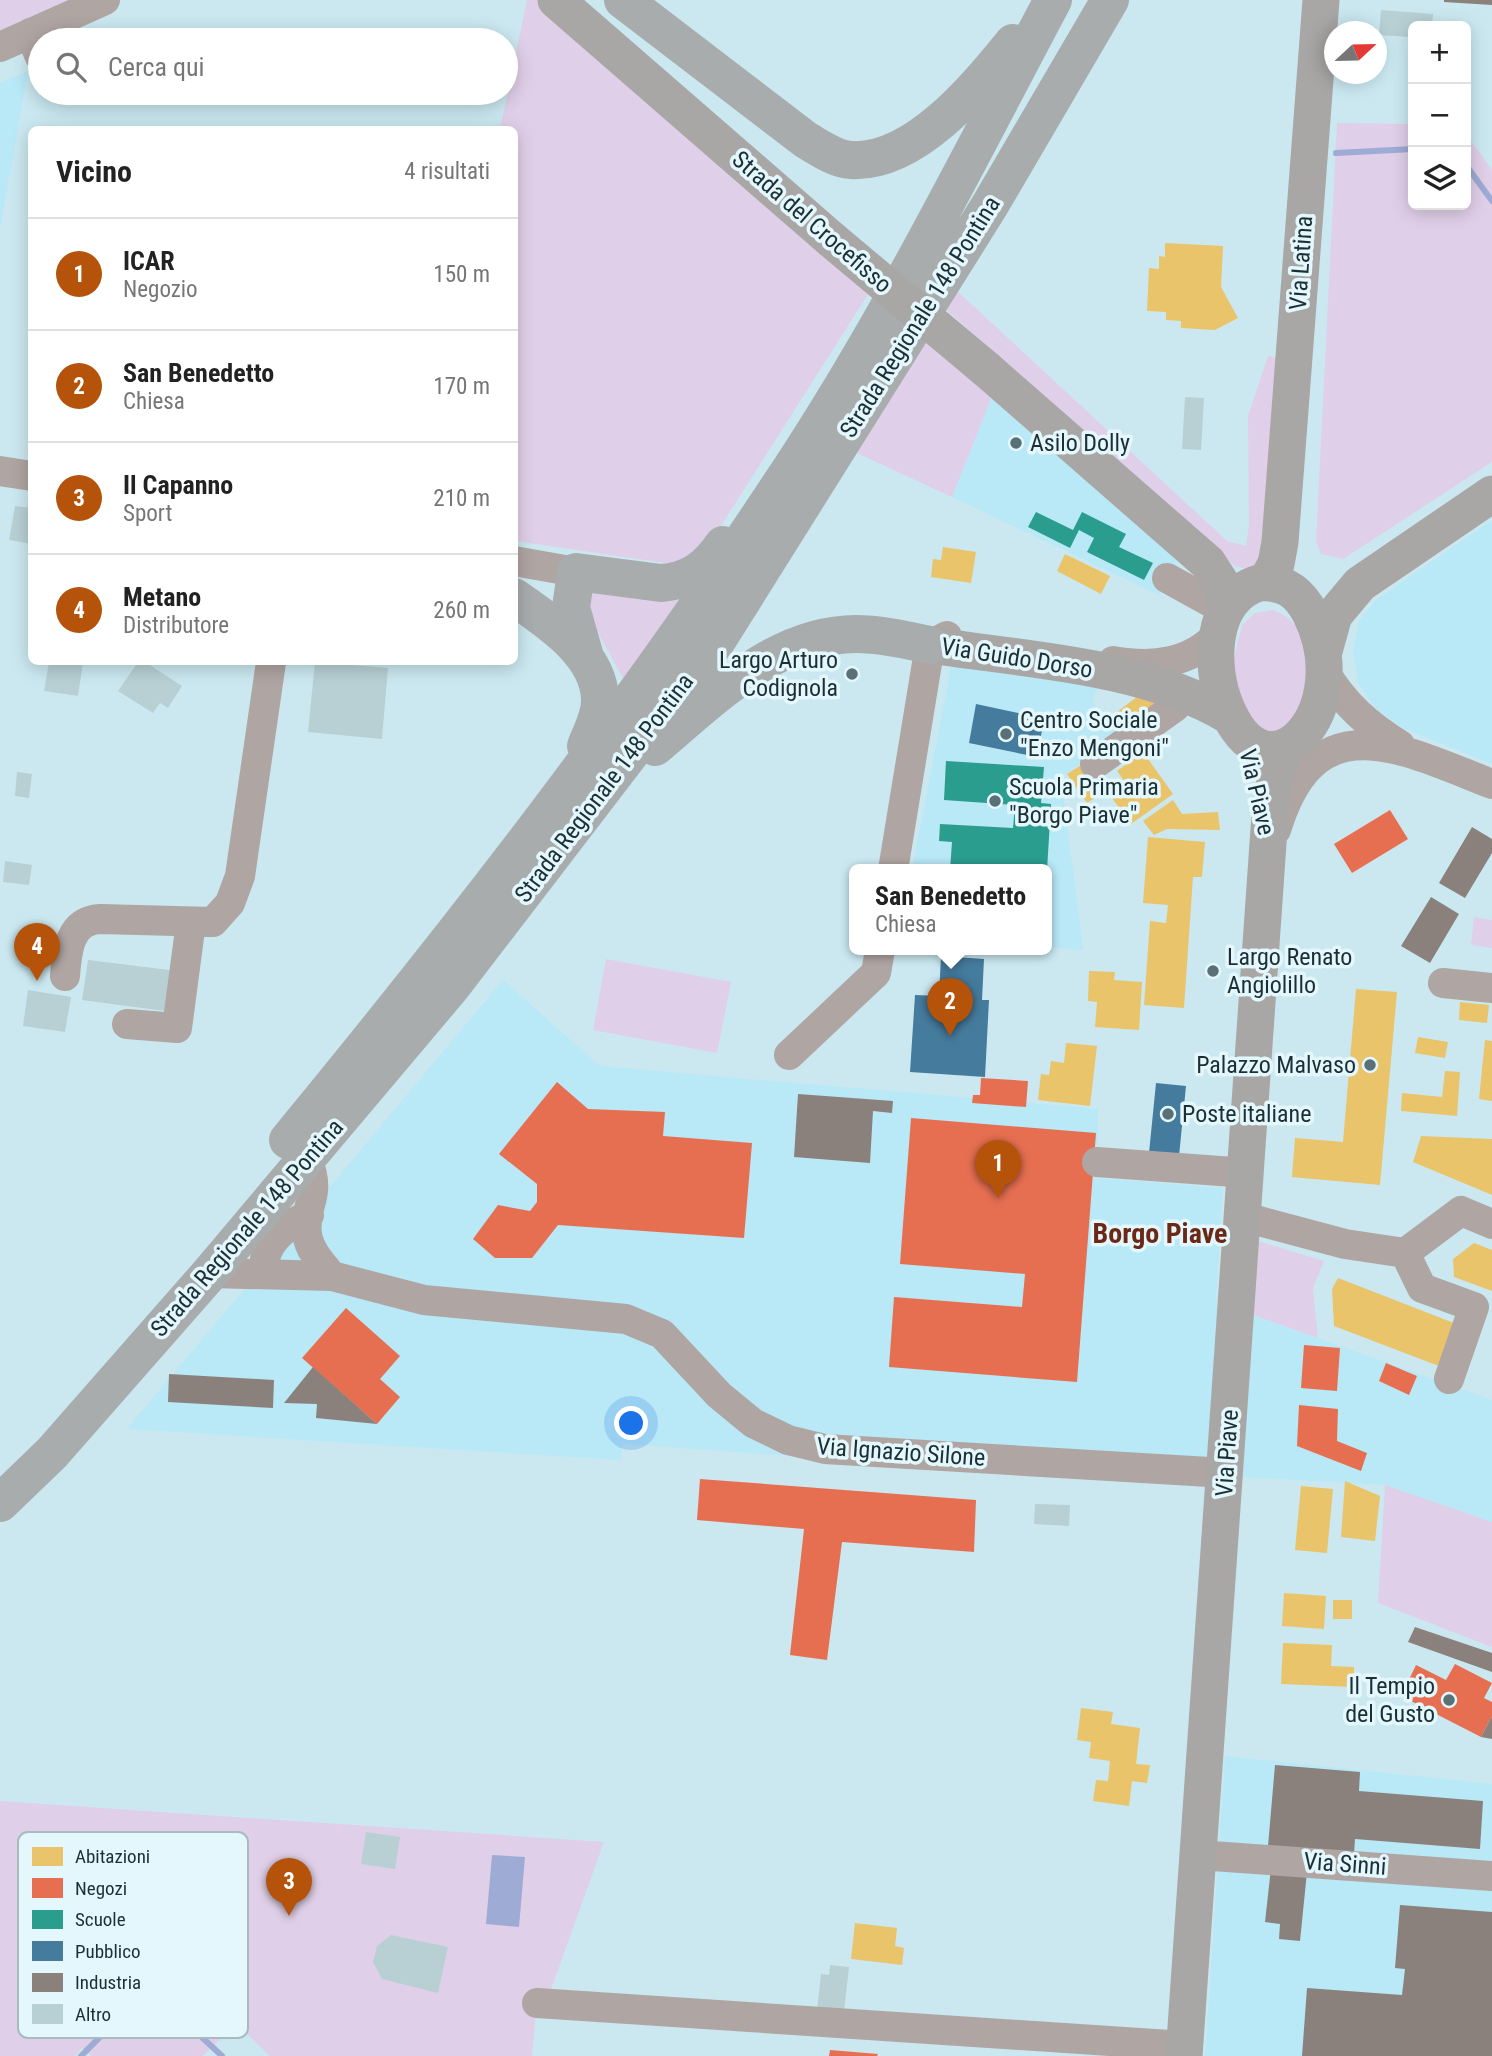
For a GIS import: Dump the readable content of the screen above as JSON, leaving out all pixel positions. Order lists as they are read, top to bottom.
{
  "streets": {
    "highway": ["Strada Regionale 148 Pontina"],
    "main road": [
      "Strada del Crocefisso",
      "Via Latina",
      "Via Guido Dorso",
      "Via Piave"
    ],
    "street": ["Via Ignazio Silone", "Via Sinni"]
  },
  "crossings": [
    ["Strada del Crocefisso", "Via Latina"],
    ["Strada del Crocefisso", "Via Guido Dorso"],
    ["Strada del Crocefisso", "Via Piave"],
    ["Via Latina", "Via Guido Dorso"],
    ["Via Latina", "Via Piave"],
    ["Strada Regionale 148 Pontina", "Via Ignazio Silone"],
    ["Via Guido Dorso", "Via Piave"],
    ["Via Piave", "Via Ignazio Silone"],
    ["Via Piave", "Via Sinni"]
  ],
  "districts": ["Borgo Piave"],
  "places": [
    "Asilo Dolly",
    "Largo Arturo Codignola",
    "Centro Sociale \"Enzo Mengoni\"",
    "Scuola Primaria \"Borgo Piave\"",
    "Largo Renato Angiolillo",
    "Palazzo Malvaso",
    "Poste italiane",
    "Il Tempio del Gusto"
  ],
  "legend": [
    "Abitazioni",
    "Negozi",
    "Scuole",
    "Pubblico",
    "Industria",
    "Altro"
  ],
  "north": "right",
  "page": {
    "map_buttons": ["+", "−"],
    "search": "Cerca qui",
    "heading": ["Vicino", "4 risultati"],
    "list": [
      {
        "mark": "1",
        "name": "ICAR",
        "note": "Negozio",
        "value": "150 m"
      },
      {
        "mark": "2",
        "name": "San Benedetto",
        "note": "Chiesa",
        "value": "170 m"
      },
      {
        "mark": "3",
        "name": "Il Capanno",
        "note": "Sport",
        "value": "210 m"
      },
      {
        "mark": "4",
        "name": "Metano",
        "note": "Distributore",
        "value": "260 m"
      }
    ],
    "popup": ["San Benedetto", "Chiesa"],
    "pins": [
      "4",
      "2",
      "1",
      "3"
    ]
  }
}
